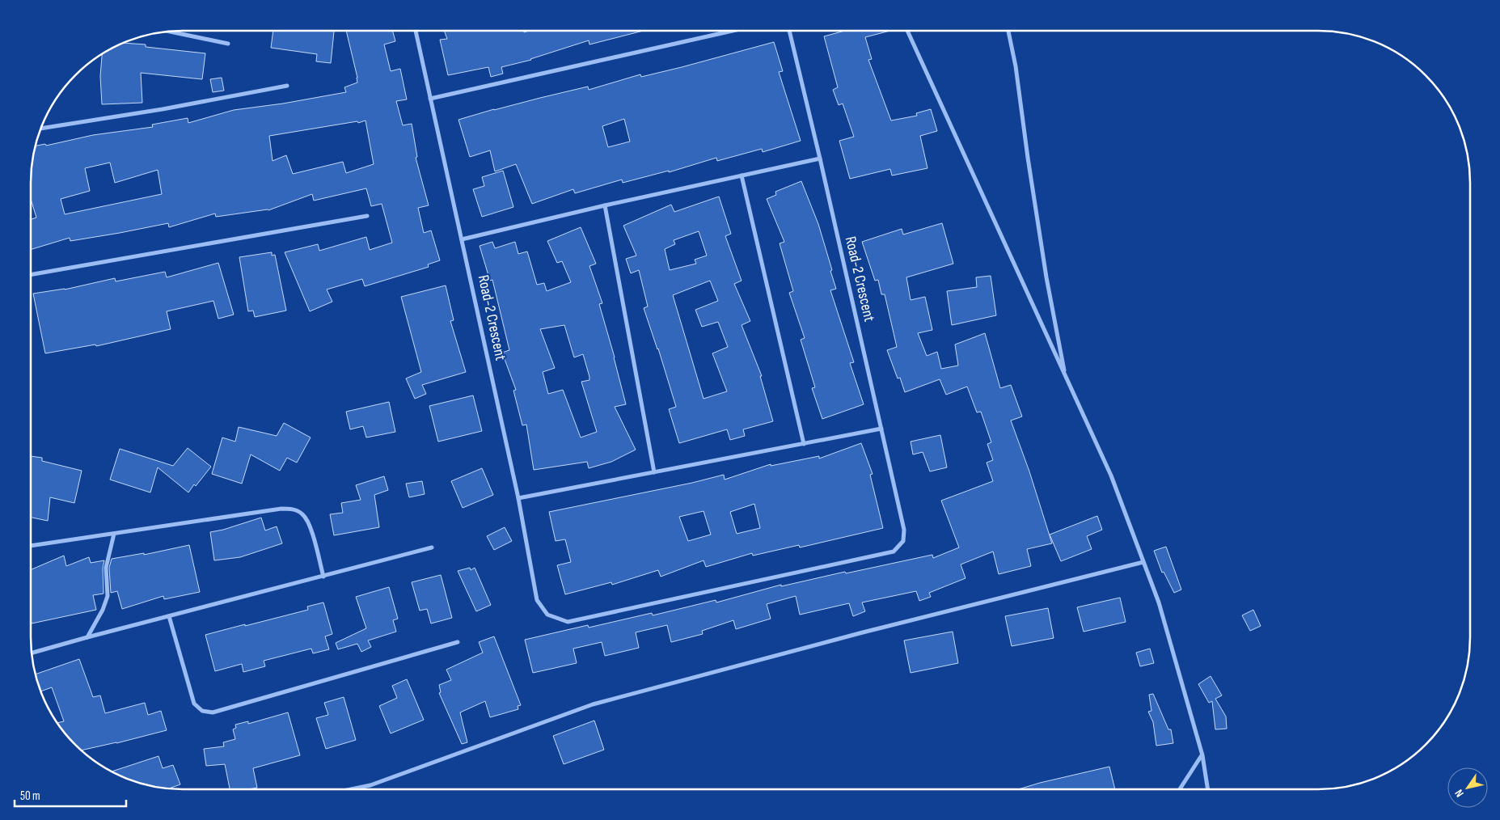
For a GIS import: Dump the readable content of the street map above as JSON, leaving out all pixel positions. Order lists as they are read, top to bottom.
{
  "streets": {
    "street": ["Road-2 Crescent"]
  },
  "scale_bar": "50 m",
  "north": "bottom left"
}
